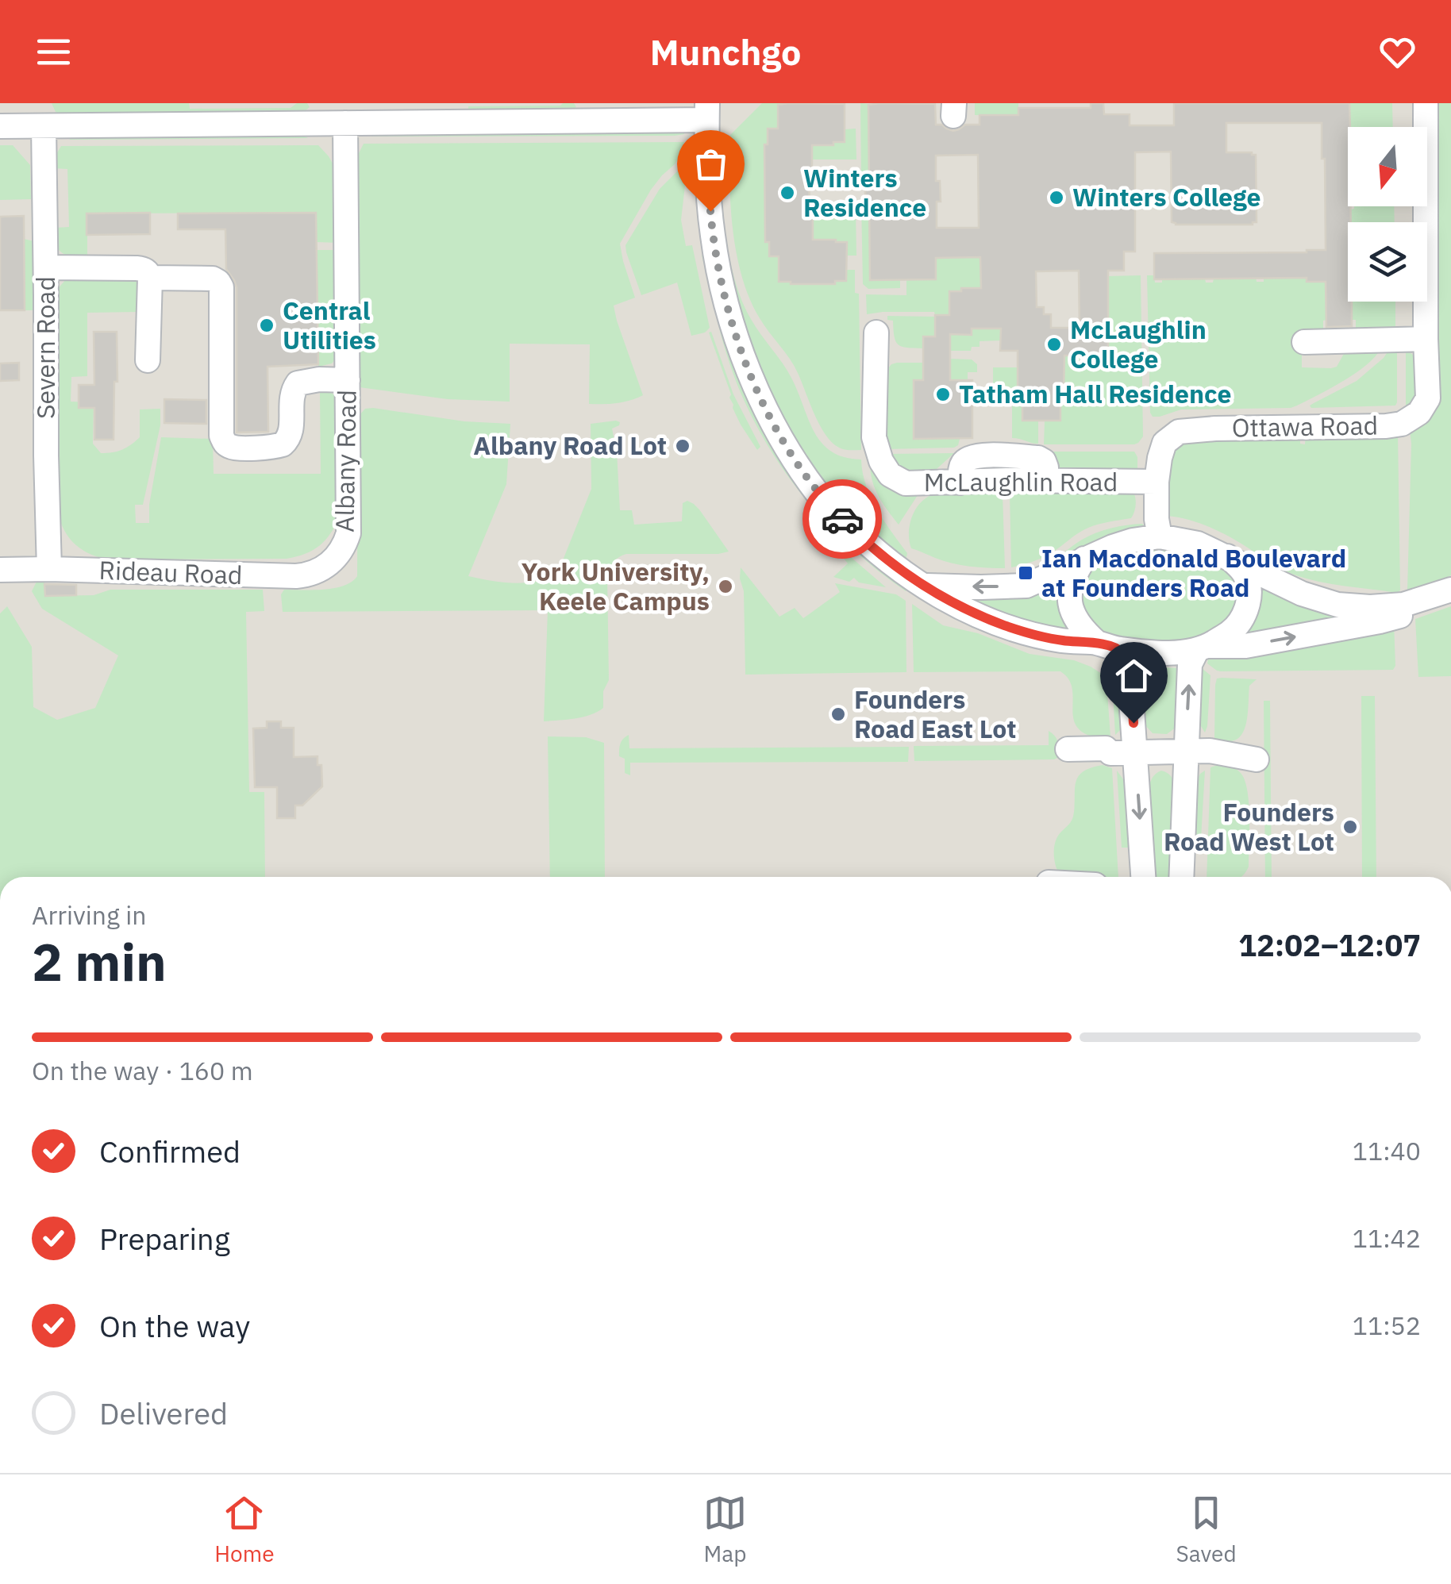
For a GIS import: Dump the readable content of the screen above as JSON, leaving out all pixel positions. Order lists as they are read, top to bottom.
{
  "streets": {
    "street": [
      "Severn Road",
      "Ottawa Road",
      "Albany Road",
      "McLaughlin Road",
      "Rideau Road"
    ]
  },
  "crossings": [
    ["Severn Road", "Rideau Road"],
    ["Ottawa Road", "McLaughlin Road"],
    ["Albany Road", "Rideau Road"]
  ],
  "places": {
    "other": [
      "Winters Residence",
      "Winters College",
      "Central Utilities",
      "McLaughlin College",
      "Tatham Hall Residence",
      "Albany Road Lot",
      "York University, Keele Campus",
      "Founders Road East Lot",
      "Founders Road West Lot"
    ],
    "transit": ["Ian Macdonald Boulevard at Founders Road"]
  },
  "north": "bottom",
  "page": {
    "header": "Munchgo",
    "heading": ["2 min", "Arriving in", "12:02–12:07"],
    "bar": "On the way · 160 m",
    "list": [
      ["Confirmed", "11:40"],
      ["Preparing", "11:42"],
      ["On the way", "11:52"],
      "Delivered"
    ],
    "tabs": ["Home", "Map", "Saved"]
  }
}
